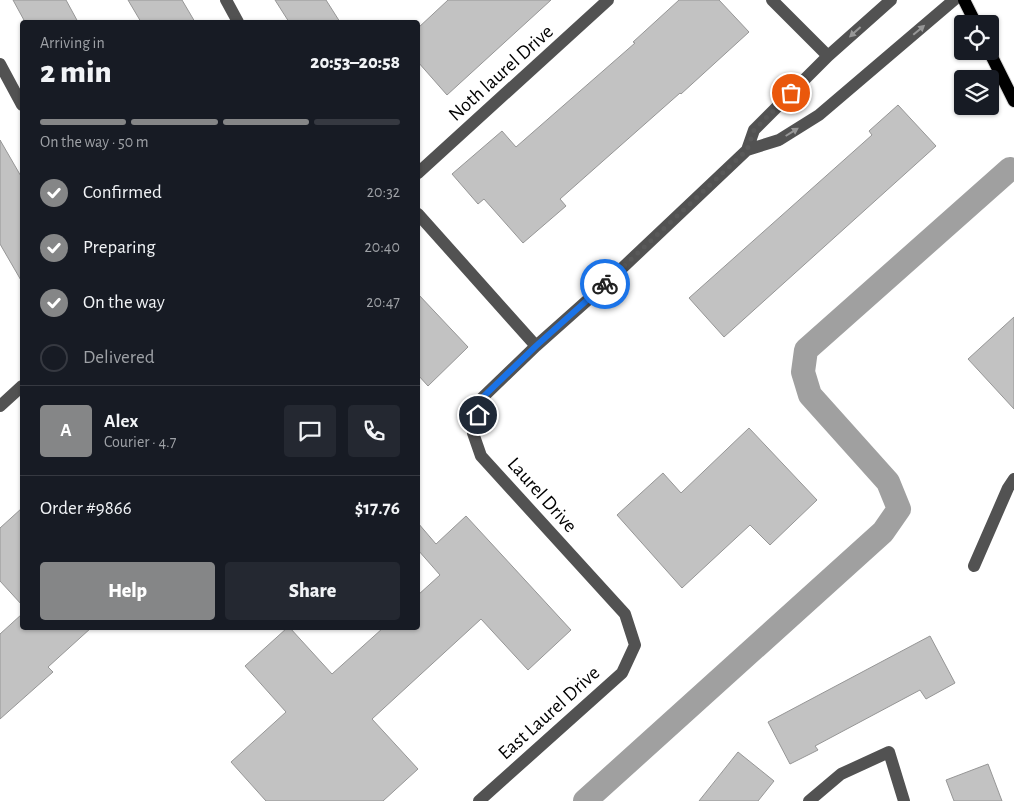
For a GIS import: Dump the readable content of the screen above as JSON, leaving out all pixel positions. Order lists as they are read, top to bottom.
{
  "streets": {
    "street": ["Noth laurel Drive", "Laurel Drive", "East Laurel Drive"]
  },
  "crossings": [
    ["Laurel Drive", "East Laurel Drive"]
  ],
  "page": {
    "heading": ["2 min", "Arriving in", "20:53–20:58"],
    "panel": [
      "Alex",
      "Courier · 4.7",
      "Order #9866",
      "$17.76"
    ],
    "bar": "On the way · 50 m",
    "list": [
      ["Confirmed", "20:32"],
      ["Preparing", "20:40"],
      ["On the way", "20:47"],
      "Delivered"
    ],
    "round": "A",
    "buttons": ["Help", "Share"]
  }
}
